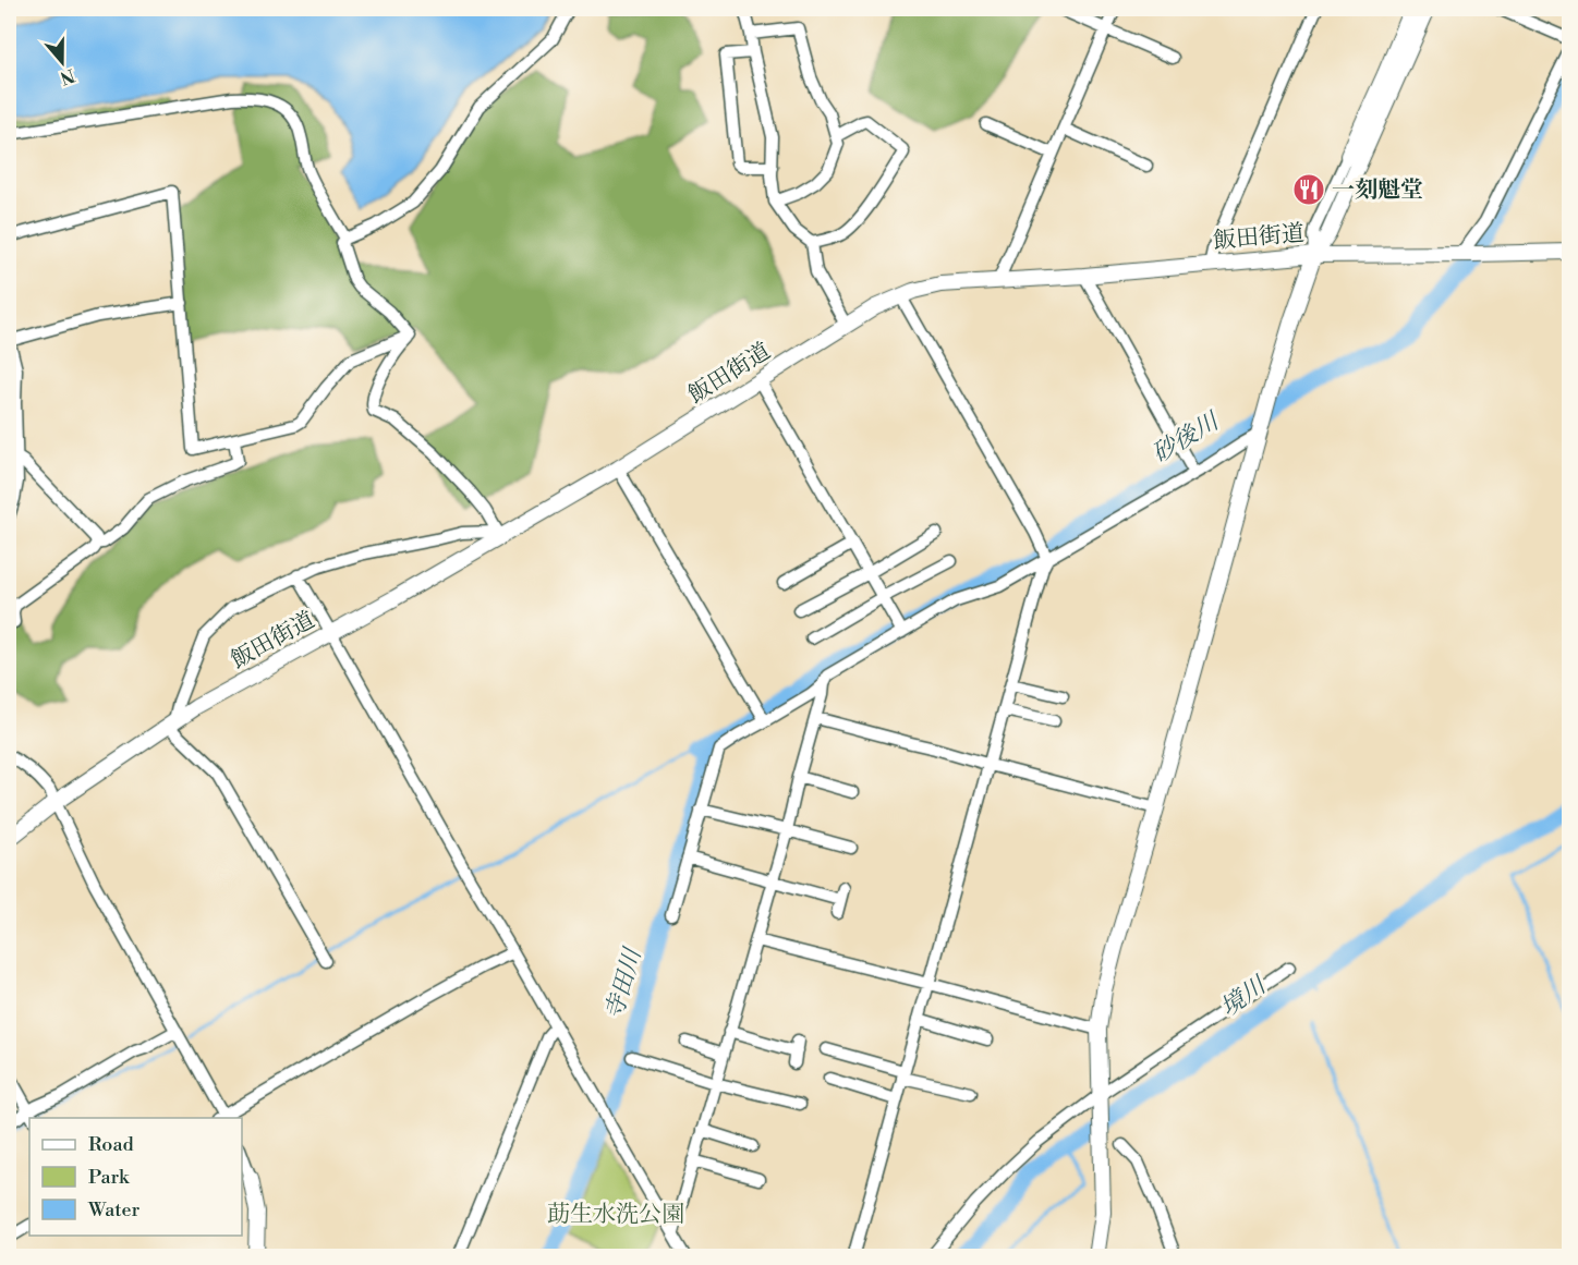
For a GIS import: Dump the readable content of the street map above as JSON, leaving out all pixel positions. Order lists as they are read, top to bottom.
{
  "streets": {
    "main road": ["飯田街道"]
  },
  "water": ["砂後川", "寺田川", "境川"],
  "parks": ["莇生水洗公園"],
  "places": {
    "restaurant": ["一刻魁堂"]
  },
  "legend": ["Road", "Park", "Water"],
  "north": "bottom"
}
